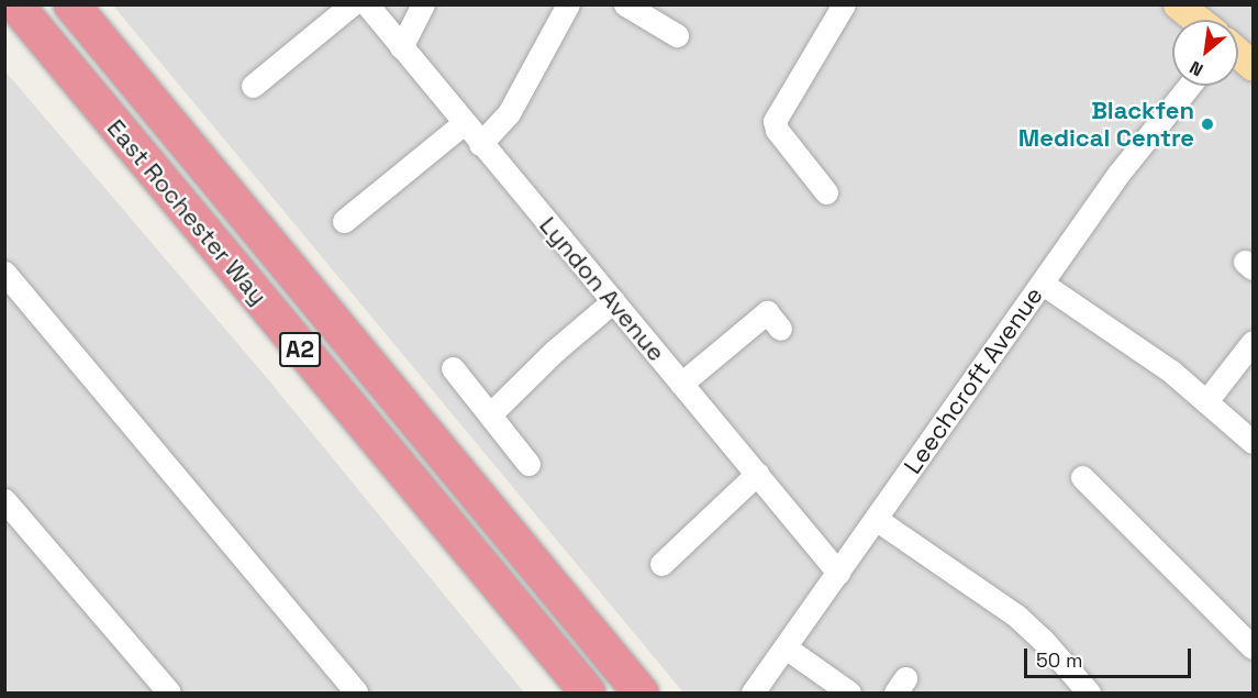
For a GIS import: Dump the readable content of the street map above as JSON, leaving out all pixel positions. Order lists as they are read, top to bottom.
{
  "streets": {
    "highway": ["East Rochester Way", "A2"],
    "street": ["Lyndon Avenue", "Leechcroft Avenue"]
  },
  "crossings": [
    ["Lyndon Avenue", "Leechcroft Avenue"]
  ],
  "places": ["Blackfen Medical Centre"],
  "scale_bar": "50 m",
  "north": "bottom left"
}
